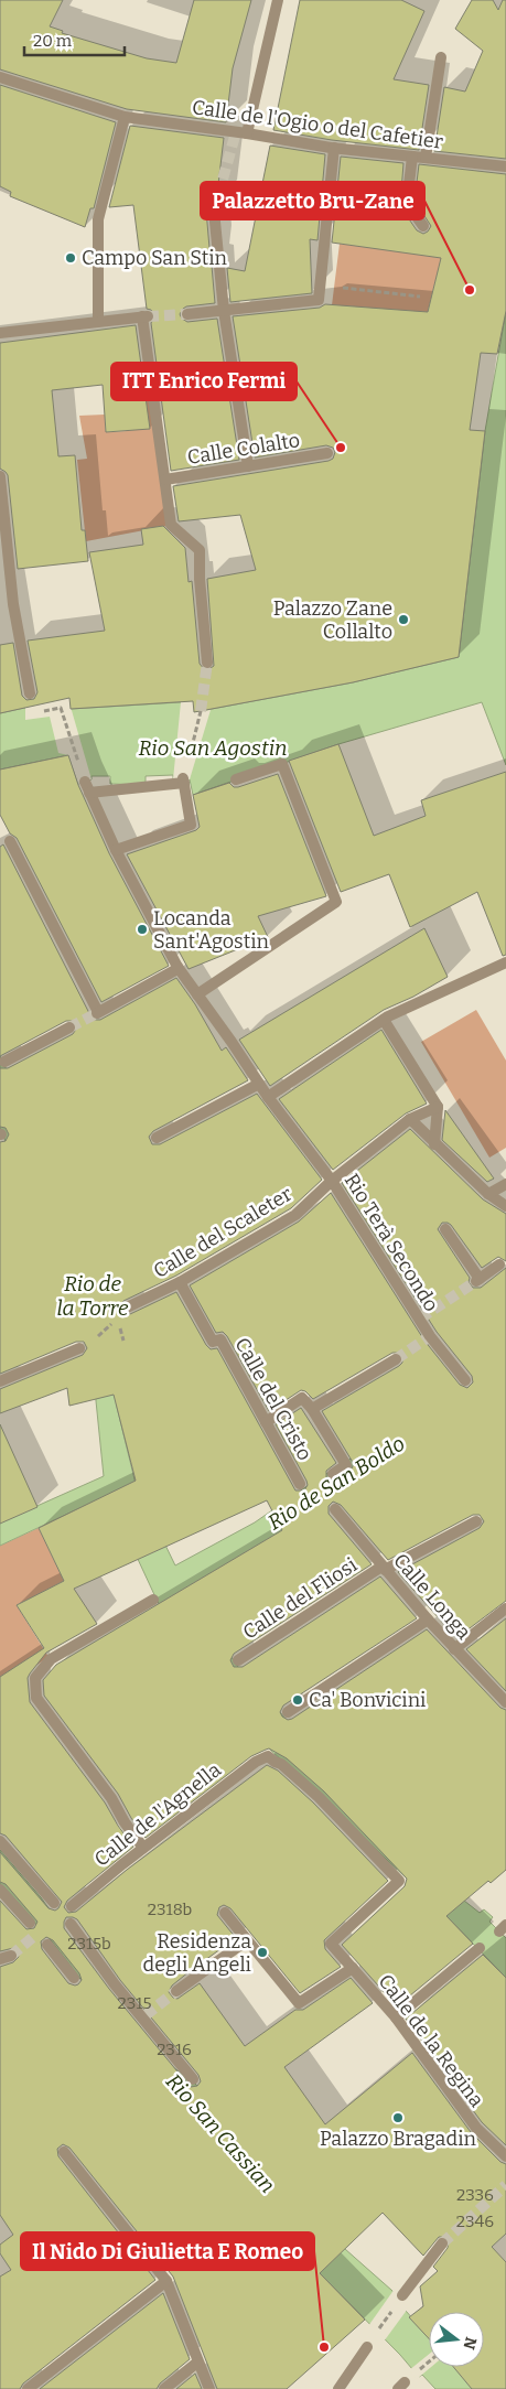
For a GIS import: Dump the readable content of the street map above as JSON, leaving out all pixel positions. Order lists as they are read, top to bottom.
{
  "streets": {
    "street": [
      "Calle de l'Ogio o del Cafetier",
      "Calle Colalto",
      "Calle del Scaleter",
      "Rio Terà Secondo",
      "Calle del Cristo",
      "Calle Longa",
      "Calle del Fliosi",
      "Calle de l'Agnella",
      "Calle de la Regina"
    ]
  },
  "crossings": [
    ["Calle del Scaleter", "Rio Terà Secondo"],
    ["Calle del Scaleter", "Calle del Cristo"],
    ["Calle Longa", "Calle del Fliosi"],
    ["Calle de l'Agnella", "Calle de la Regina"]
  ],
  "water": [
    "Rio San Agostin",
    "Rio de la Torre",
    "Rio de San Boldo",
    "Rio San Cassian"
  ],
  "places": [
    "Campo San Stin",
    "Palazzetto Bru-Zane",
    "ITT Enrico Fermi",
    "Palazzo Zane Collalto",
    "Locanda Sant'Agostin",
    "Ca' Bonvicini",
    "Residenza degli Angeli",
    "Palazzo Bragadin",
    "Il Nido Di Giulietta E Romeo"
  ],
  "house_numbers": [
    "2318b",
    "2315b",
    "2315",
    "2316",
    "2336",
    "2346"
  ],
  "scale_bar": "20 m",
  "north": "right"
}
